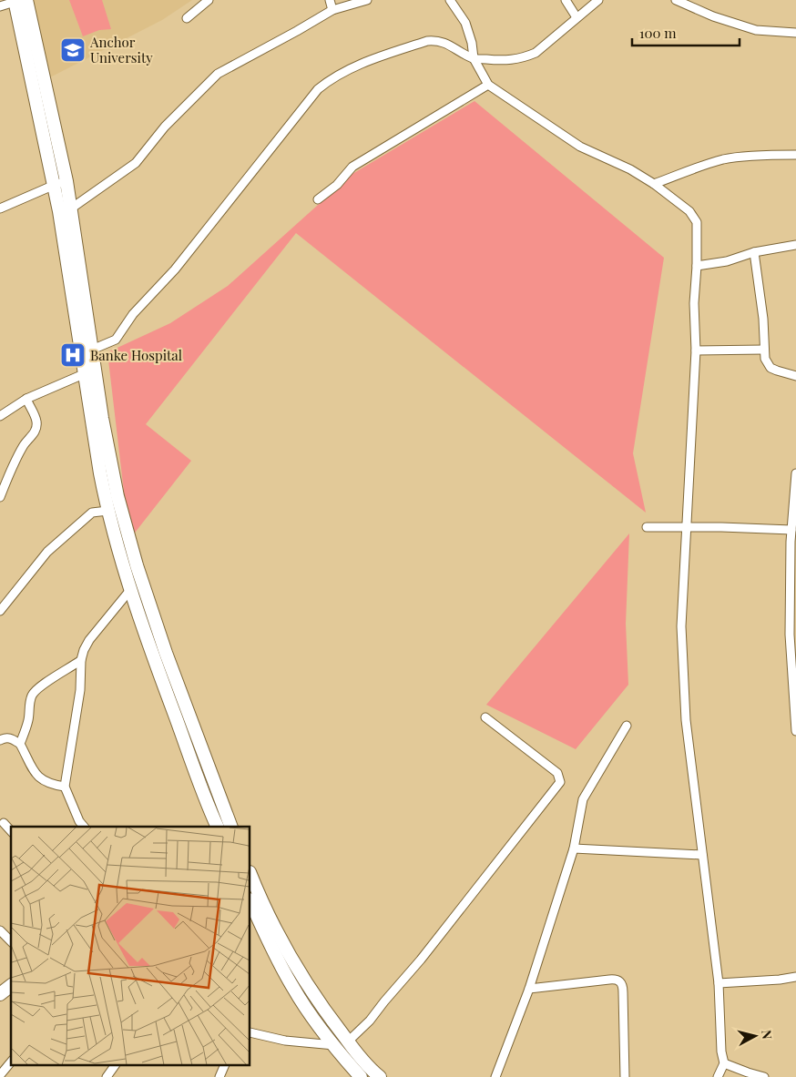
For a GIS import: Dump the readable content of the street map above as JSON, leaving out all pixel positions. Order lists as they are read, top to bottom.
{
  "places": {
    "school or university": ["Anchor University"],
    "hospital": ["Banke Hospital"]
  },
  "scale_bar": "100 m",
  "north": "right"
}
